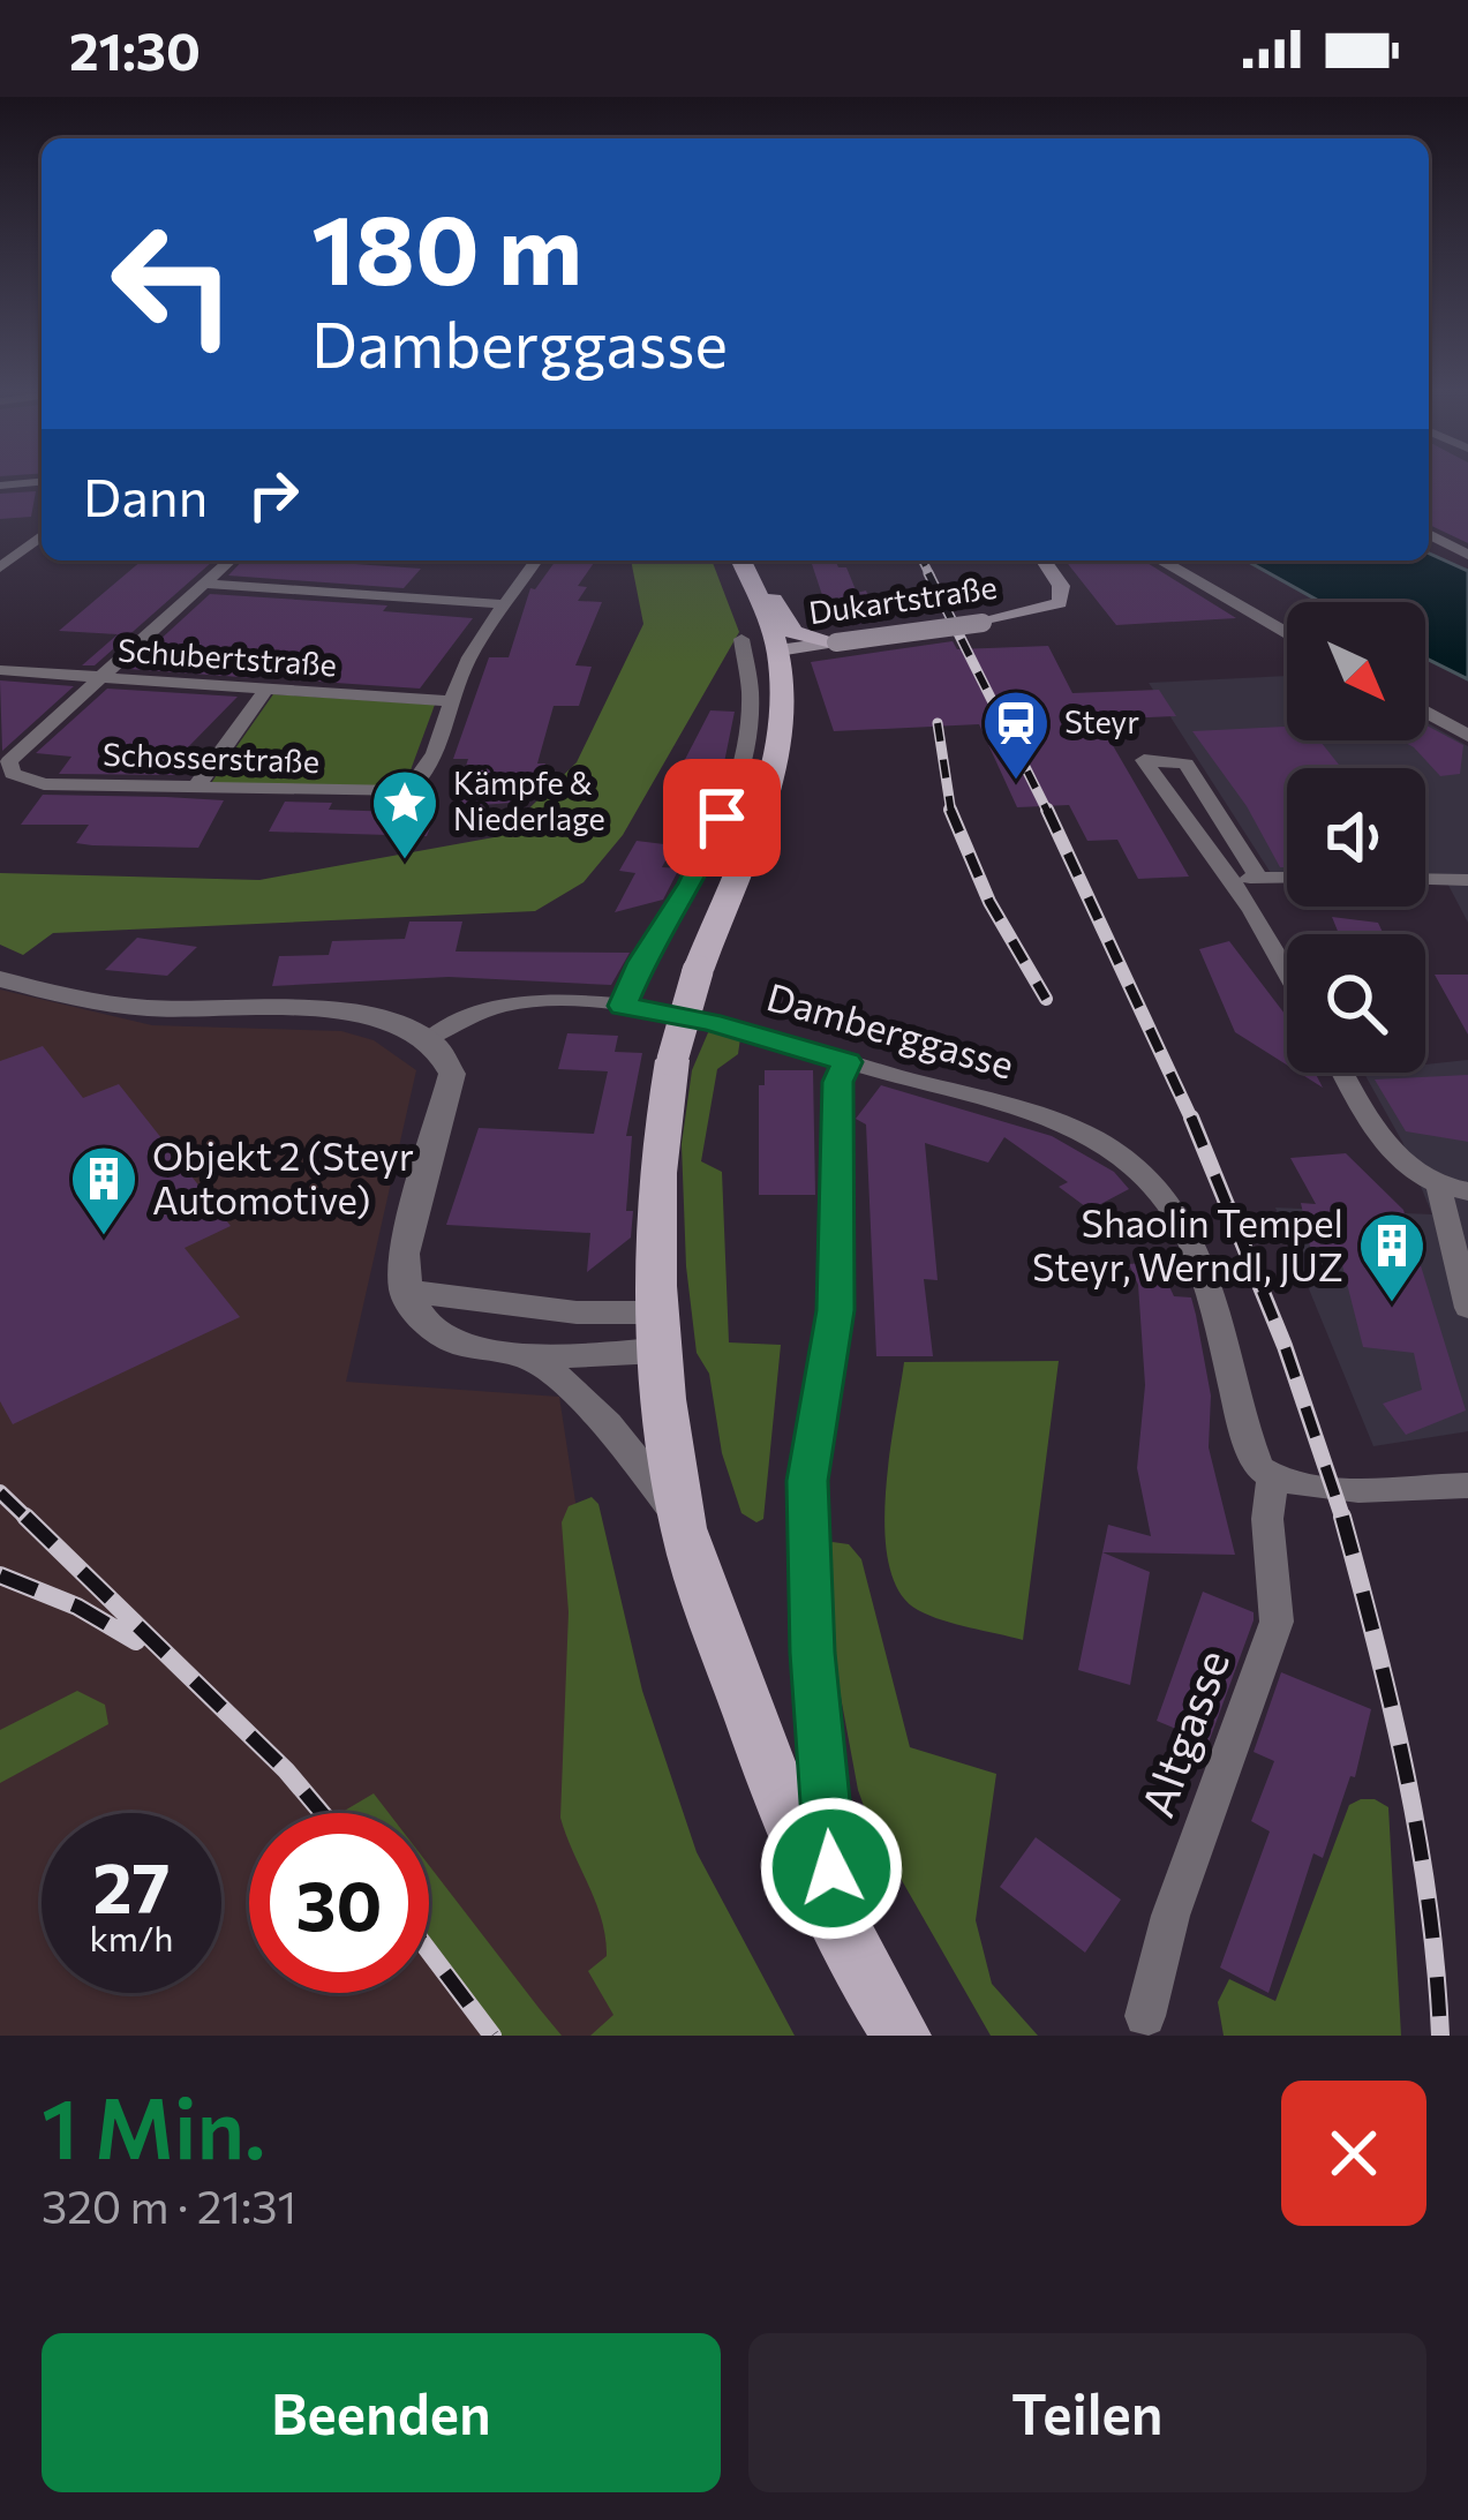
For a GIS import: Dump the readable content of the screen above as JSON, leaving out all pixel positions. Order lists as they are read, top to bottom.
{
  "streets": {
    "main road": ["Dukartstraße"],
    "street": [
      "Schubertstraße",
      "Schosserstraße",
      "Damberggasse",
      "Altgasse"
    ]
  },
  "crossings": [
    ["Schubertstraße", "Schosserstraße"],
    ["Damberggasse", "Altgasse"]
  ],
  "places": {
    "station": ["Steyr"],
    "place": ["Kämpfe & Niederlage"],
    "building": ["Objekt 2 (Steyr Automotive)", "Shaolin Tempel Steyr, Werndl, JUZ"]
  },
  "north": "bottom right",
  "page": {
    "status": "21:30",
    "turn": ["180 m", "Damberggasse"],
    "then": "Dann",
    "speed": "27 km/h",
    "limit": "30",
    "heading": ["1 Min.", "320 m · 21:31"],
    "buttons": ["Beenden", "Teilen"]
  }
}
